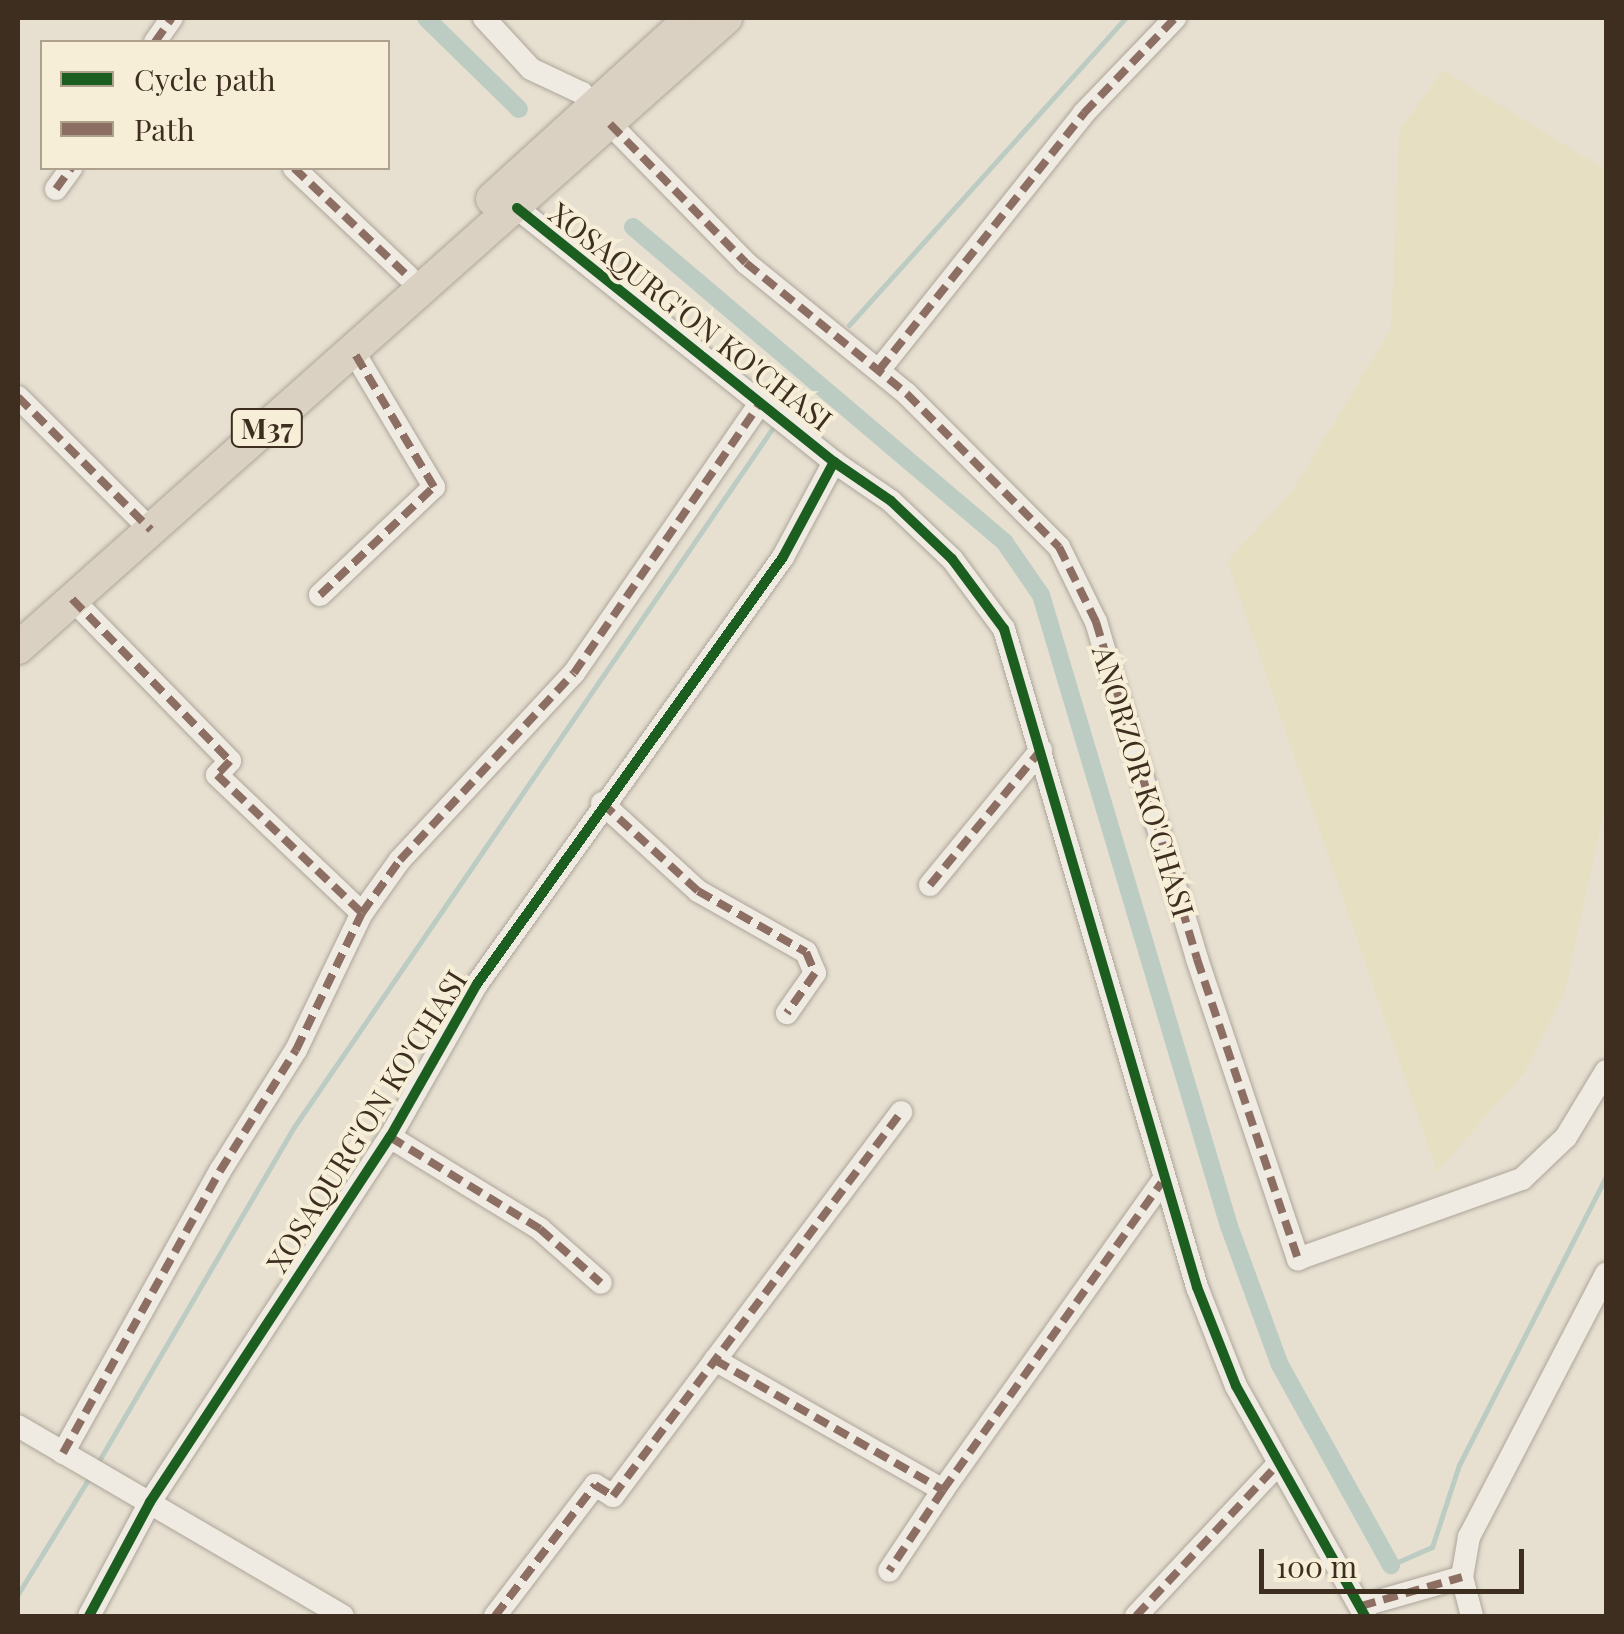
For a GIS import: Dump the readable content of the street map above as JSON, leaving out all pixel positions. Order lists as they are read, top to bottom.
{
  "streets": {
    "highway": ["M37"],
    "street": ["XOSAQURG'ON KO'CHASI", "ANORZOR KO'CHASI"]
  },
  "crossings": [
    ["XOSAQURG'ON KO'CHASI", "M37"],
    ["M37", "ANORZOR KO'CHASI"]
  ],
  "legend": ["Cycle path", "Path"],
  "scale_bar": "100 m"
}
